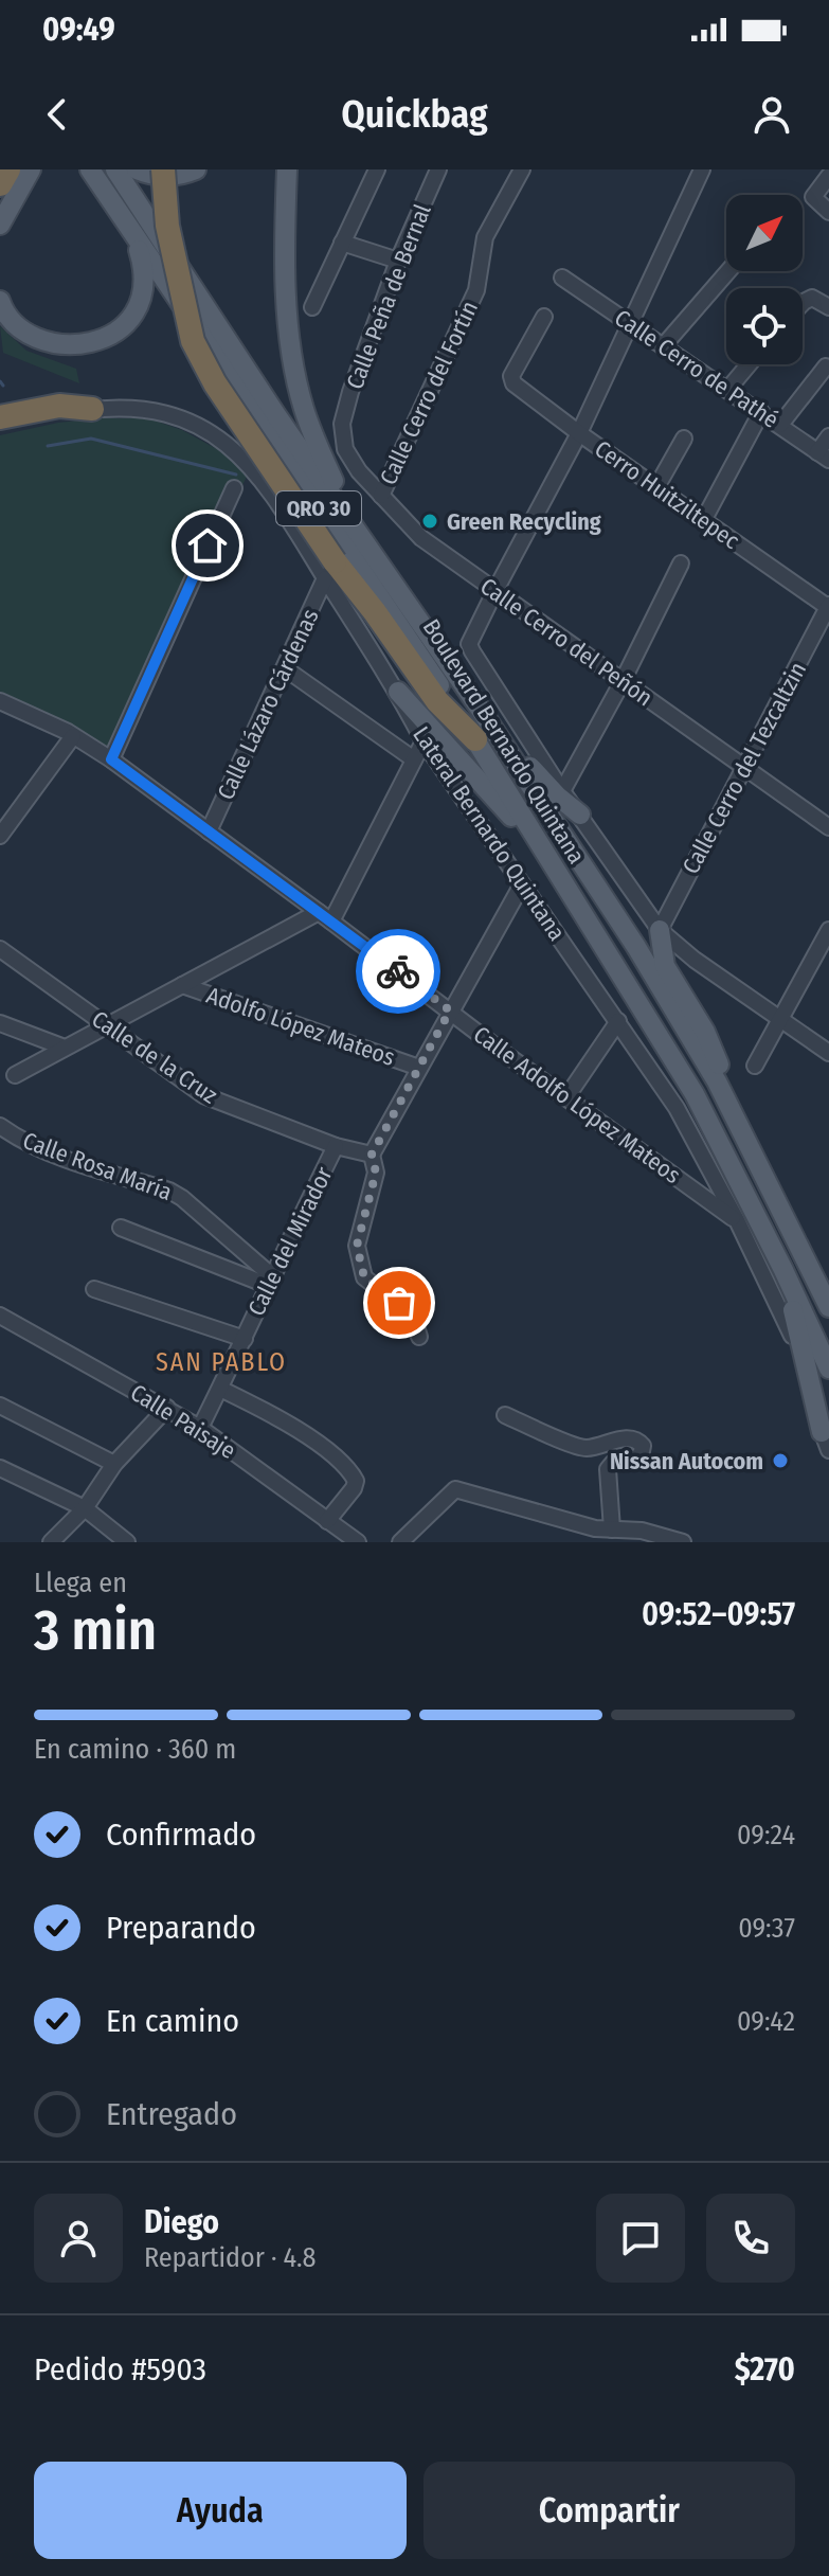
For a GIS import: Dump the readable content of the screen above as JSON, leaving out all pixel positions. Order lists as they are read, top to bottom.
{
  "streets": {
    "main road": ["QRO 30", "Boulevard Bernardo Quintana"],
    "street": [
      "Calle Peña de Bernal",
      "Calle Cerro de Pathé",
      "Calle Cerro del Fortín",
      "Cerro Huitziltepec",
      "Calle Cerro del Peñón",
      "Calle Lázaro Cárdenas",
      "Calle Cerro del Tezcaltzin",
      "Lateral Bernardo Quintana",
      "Adolfo López Mateos",
      "Calle de la Cruz",
      "Calle Adolfo López Mateos",
      "Calle Rosa María",
      "Calle del Mirador",
      "Calle Paisaje"
    ]
  },
  "crossings": [
    ["Calle Peña de Bernal", "Calle Cerro del Peñón"],
    ["Calle Cerro del Fortín", "Calle Cerro del Peñón"],
    ["Cerro Huitziltepec", "Calle Cerro del Tezcaltzin"],
    ["Calle Cerro del Peñón", "Calle Cerro del Tezcaltzin"],
    ["Calle Lázaro Cárdenas", "Lateral Bernardo Quintana"],
    ["Calle Lázaro Cárdenas", "Calle Adolfo López Mateos"],
    ["Lateral Bernardo Quintana", "Calle Adolfo López Mateos"],
    ["Calle de la Cruz", "Calle del Mirador"],
    ["Calle Rosa María", "Calle del Mirador"],
    ["Calle del Mirador", "Calle Paisaje"]
  ],
  "districts": ["SAN PABLO"],
  "places": ["Green Recycling", "Nissan Autocom"],
  "north": "top right",
  "page": {
    "status": "09:49",
    "header": "Quickbag",
    "heading": ["3 min", "Llega en", "09:52–09:57"],
    "panel": [
      "Diego",
      "Repartidor · 4.8",
      "Pedido #5903",
      "$270"
    ],
    "bar": "En camino · 360 m",
    "list": [
      ["Confirmado", "09:24"],
      ["Preparando", "09:37"],
      ["En camino", "09:42"],
      "Entregado"
    ],
    "buttons": ["Ayuda", "Compartir"]
  }
}
